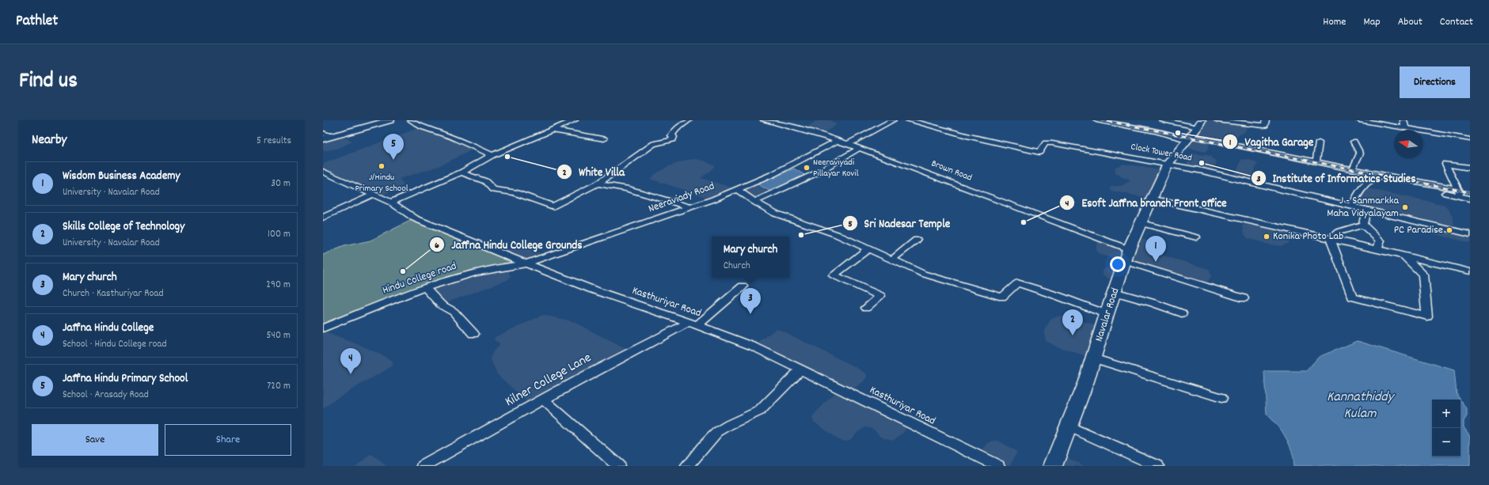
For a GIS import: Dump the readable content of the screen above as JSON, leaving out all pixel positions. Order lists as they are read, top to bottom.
{
  "streets": {
    "street": [
      "Clock Tower Road",
      "Brown Road",
      "Neeraviady Road",
      "Hindu College road",
      "Kasthuriyar Road",
      "Navalar Road",
      "Kilner College Lane"
    ]
  },
  "crossings": [
    ["Clock Tower Road", "Navalar Road"],
    ["Brown Road", "Neeraviady Road"],
    ["Brown Road", "Navalar Road"],
    ["Neeraviady Road", "Hindu College road"],
    ["Neeraviady Road", "Kasthuriyar Road"],
    ["Hindu College road", "Kasthuriyar Road"],
    ["Kasthuriyar Road", "Kilner College Lane"]
  ],
  "water": ["Kannathiddy Kulam"],
  "places": [
    "Vagitha Garage",
    "White Villa",
    "Institute of Informatics Studies",
    "J/Hindu Primary School",
    "Neeraviyadi Pillayar Kovil",
    "J - Sanmarkka Maha Vidyalayam",
    "Esoft Jaffna branch Front office",
    "PC Paradise",
    "Sri Nadesar Temple",
    "Konika Photo Lab",
    "Jaffna Hindu College Grounds"
  ],
  "north": "left",
  "page": {
    "header": "Pathlet",
    "nav": [
      "Home",
      "Map",
      "About",
      "Contact"
    ],
    "title": "Find us",
    "buttons": [
      "Directions",
      ["Save", "Share"]
    ],
    "heading": ["Nearby", "5 results"],
    "pins": [
      "5",
      "1",
      "3",
      "2",
      "4"
    ],
    "list": [
      {
        "mark": "1",
        "name": "Wisdom Business Academy",
        "note": "University · Navalar Road",
        "value": "30 m"
      },
      {
        "mark": "2",
        "name": "Skills College of Technology",
        "note": "University · Navalar Road",
        "value": "100 m"
      },
      {
        "mark": "3",
        "name": "Mary church",
        "note": "Church · Kasthuriyar Road",
        "value": "290 m"
      },
      {
        "mark": "4",
        "name": "Jaffna Hindu College",
        "note": "School · Hindu College road",
        "value": "540 m"
      },
      {
        "mark": "5",
        "name": "Jaffna Hindu Primary School",
        "note": "School · Arasady Road",
        "value": "720 m"
      }
    ],
    "popup": ["Mary church", "Church"],
    "map_buttons": ["+", "−"]
  }
}
